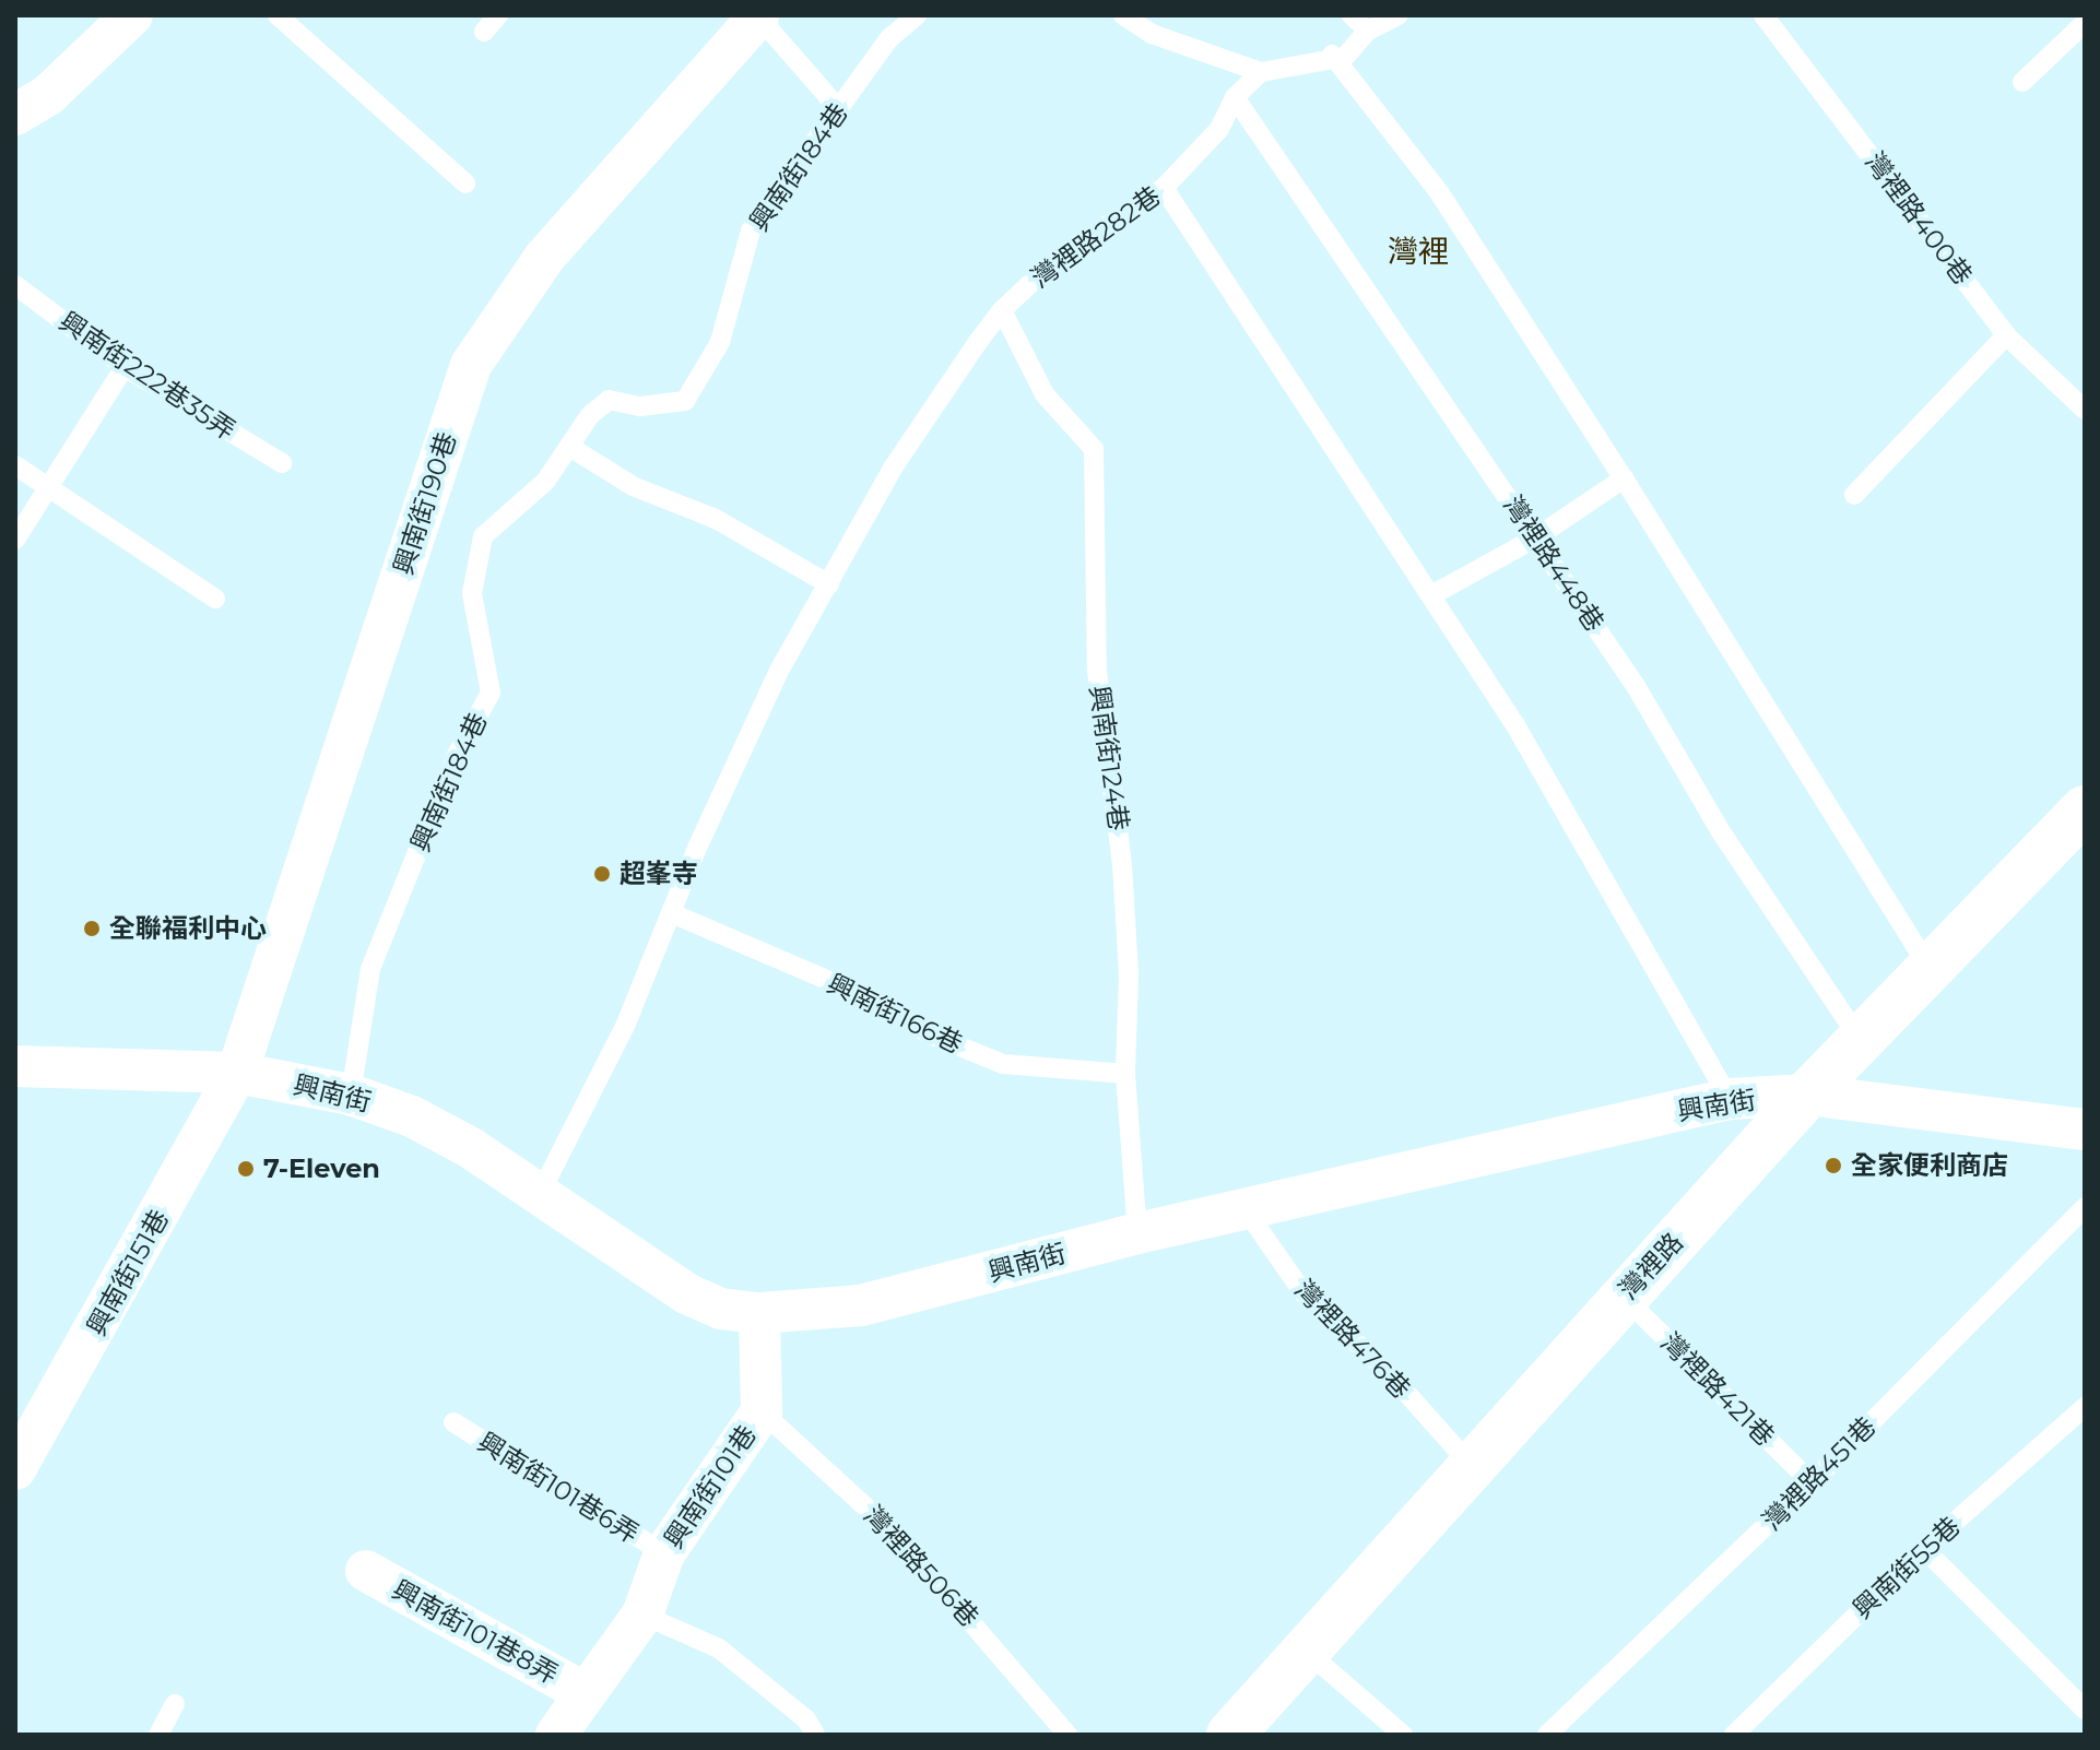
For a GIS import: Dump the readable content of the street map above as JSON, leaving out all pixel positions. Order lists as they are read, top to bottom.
{
  "streets": {
    "street": [
      "興南街190巷",
      "興南街",
      "灣裡路",
      "興南街151巷",
      "興南街101巷",
      "興南街101巷8弄"
    ],
    "lane": [
      "興南街184巷",
      "灣裡路400巷",
      "灣裡路282巷",
      "興南街222巷35弄",
      "灣裡路448巷",
      "興南街124巷",
      "興南街166巷",
      "灣裡路476巷",
      "灣裡路421巷",
      "灣裡路451巷",
      "興南街101巷6弄",
      "灣裡路506巷",
      "興南街55巷"
    ]
  },
  "crossings": [
    ["興南街184巷", "興南街"],
    ["灣裡路282巷", "灣裡路448巷"],
    ["灣裡路282巷", "興南街124巷"],
    ["興南街190巷", "興南街"],
    ["興南街190巷", "興南街151巷"],
    ["灣裡路448巷", "灣裡路"],
    ["興南街124巷", "興南街166巷"],
    ["興南街124巷", "興南街"],
    ["興南街", "灣裡路"],
    ["興南街", "興南街151巷"],
    ["興南街", "灣裡路476巷"],
    ["興南街", "興南街101巷"],
    ["灣裡路", "灣裡路476巷"],
    ["灣裡路", "灣裡路421巷"],
    ["灣裡路421巷", "灣裡路451巷"],
    ["興南街101巷", "興南街101巷6弄"],
    ["興南街101巷", "灣裡路506巷"],
    ["興南街101巷", "興南街101巷8弄"]
  ],
  "districts": ["灣裡"],
  "places": [
    "超峯寺",
    "全聯福利中心",
    "全家便利商店",
    "7-Eleven"
  ]
}
